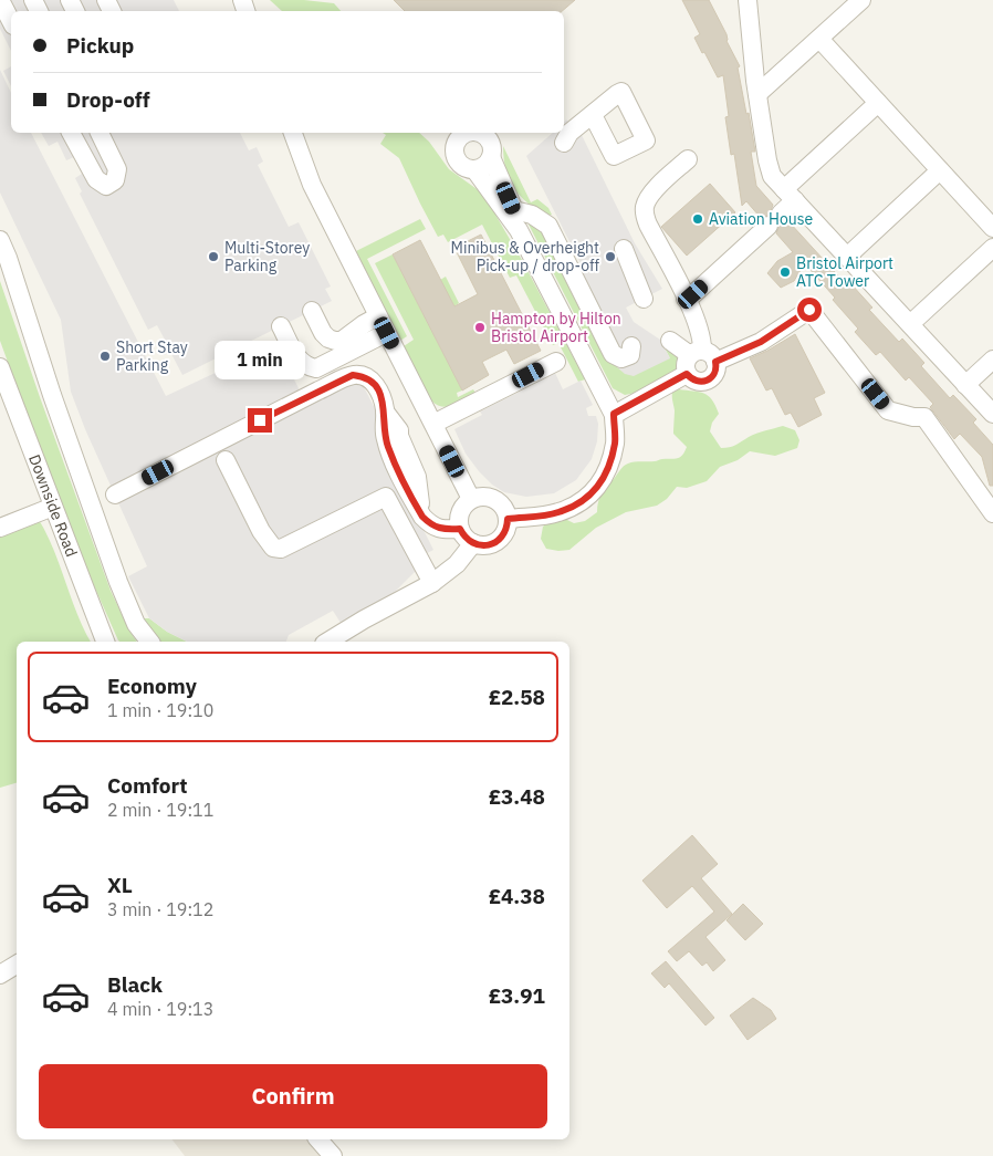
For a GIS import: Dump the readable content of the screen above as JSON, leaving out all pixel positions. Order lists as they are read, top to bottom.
{
  "streets": {
    "street": ["Downside Road"]
  },
  "places": [
    "Aviation House",
    "Multi-Storey Parking",
    "Minibus & Overheight Pick-up / drop-off",
    "Bristol Airport ATC Tower",
    "Hampton by Hilton Bristol Airport",
    "Short Stay Parking"
  ],
  "page": {
    "banner": ["Pickup", "Drop-off"],
    "bubble": "1 min",
    "list": [
      {
        "name": "Economy",
        "note": "1 min · 19:10",
        "value": "£2.58"
      },
      {
        "name": "Comfort",
        "note": "2 min · 19:11",
        "value": "£3.48"
      },
      {
        "name": "XL",
        "note": "3 min · 19:12",
        "value": "£4.38"
      },
      {
        "name": "Black",
        "note": "4 min · 19:13",
        "value": "£3.91"
      }
    ],
    "buttons": "Confirm"
  }
}
